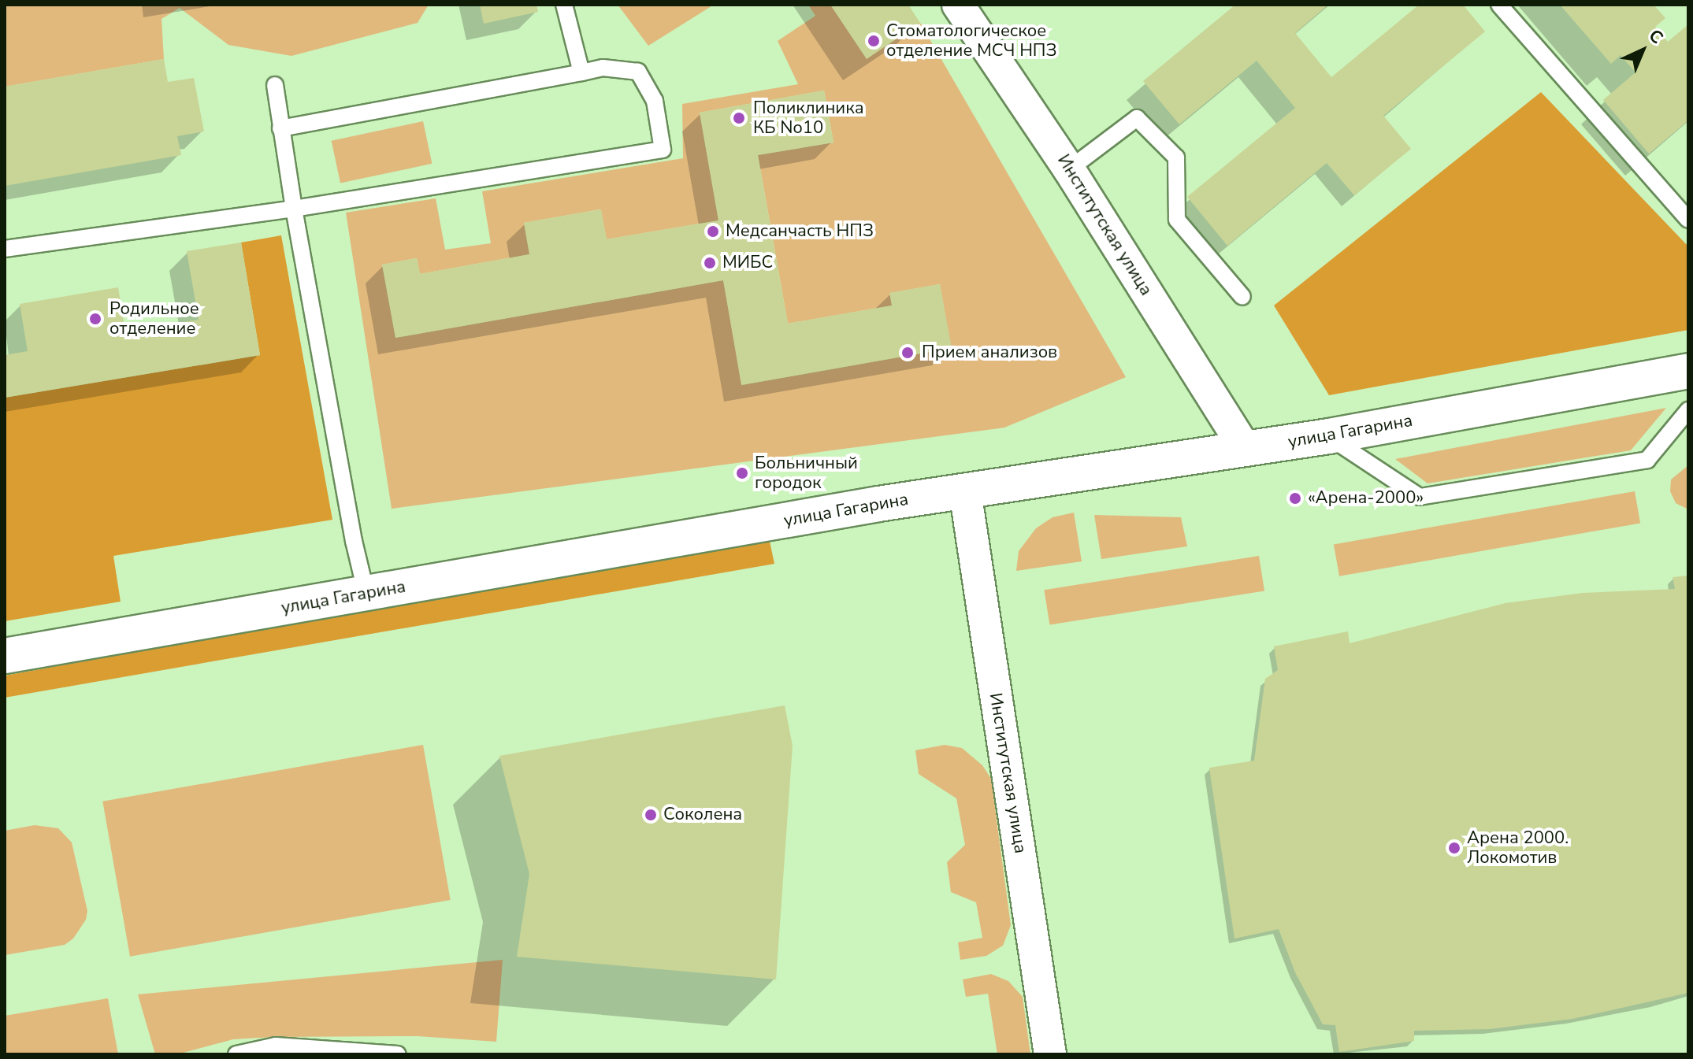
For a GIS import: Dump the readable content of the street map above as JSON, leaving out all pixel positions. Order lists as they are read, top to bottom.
{
  "streets": {
    "main road": ["улица Гагарина"],
    "street": ["Институтская улица"]
  },
  "crossings": [
    ["Институтская улица", "улица Гагарина"]
  ],
  "places": [
    "Стоматологическое отделение МСЧ НПЗ",
    "Поликлиника КБ No10",
    "Медсанчасть НПЗ",
    "МИБС",
    "Родильное отделение",
    "Прием анализов",
    "Больничный городок",
    "«Арена-2000»",
    "Соколена",
    "Арена 2000. Локомотив"
  ],
  "north": "top right"
}
